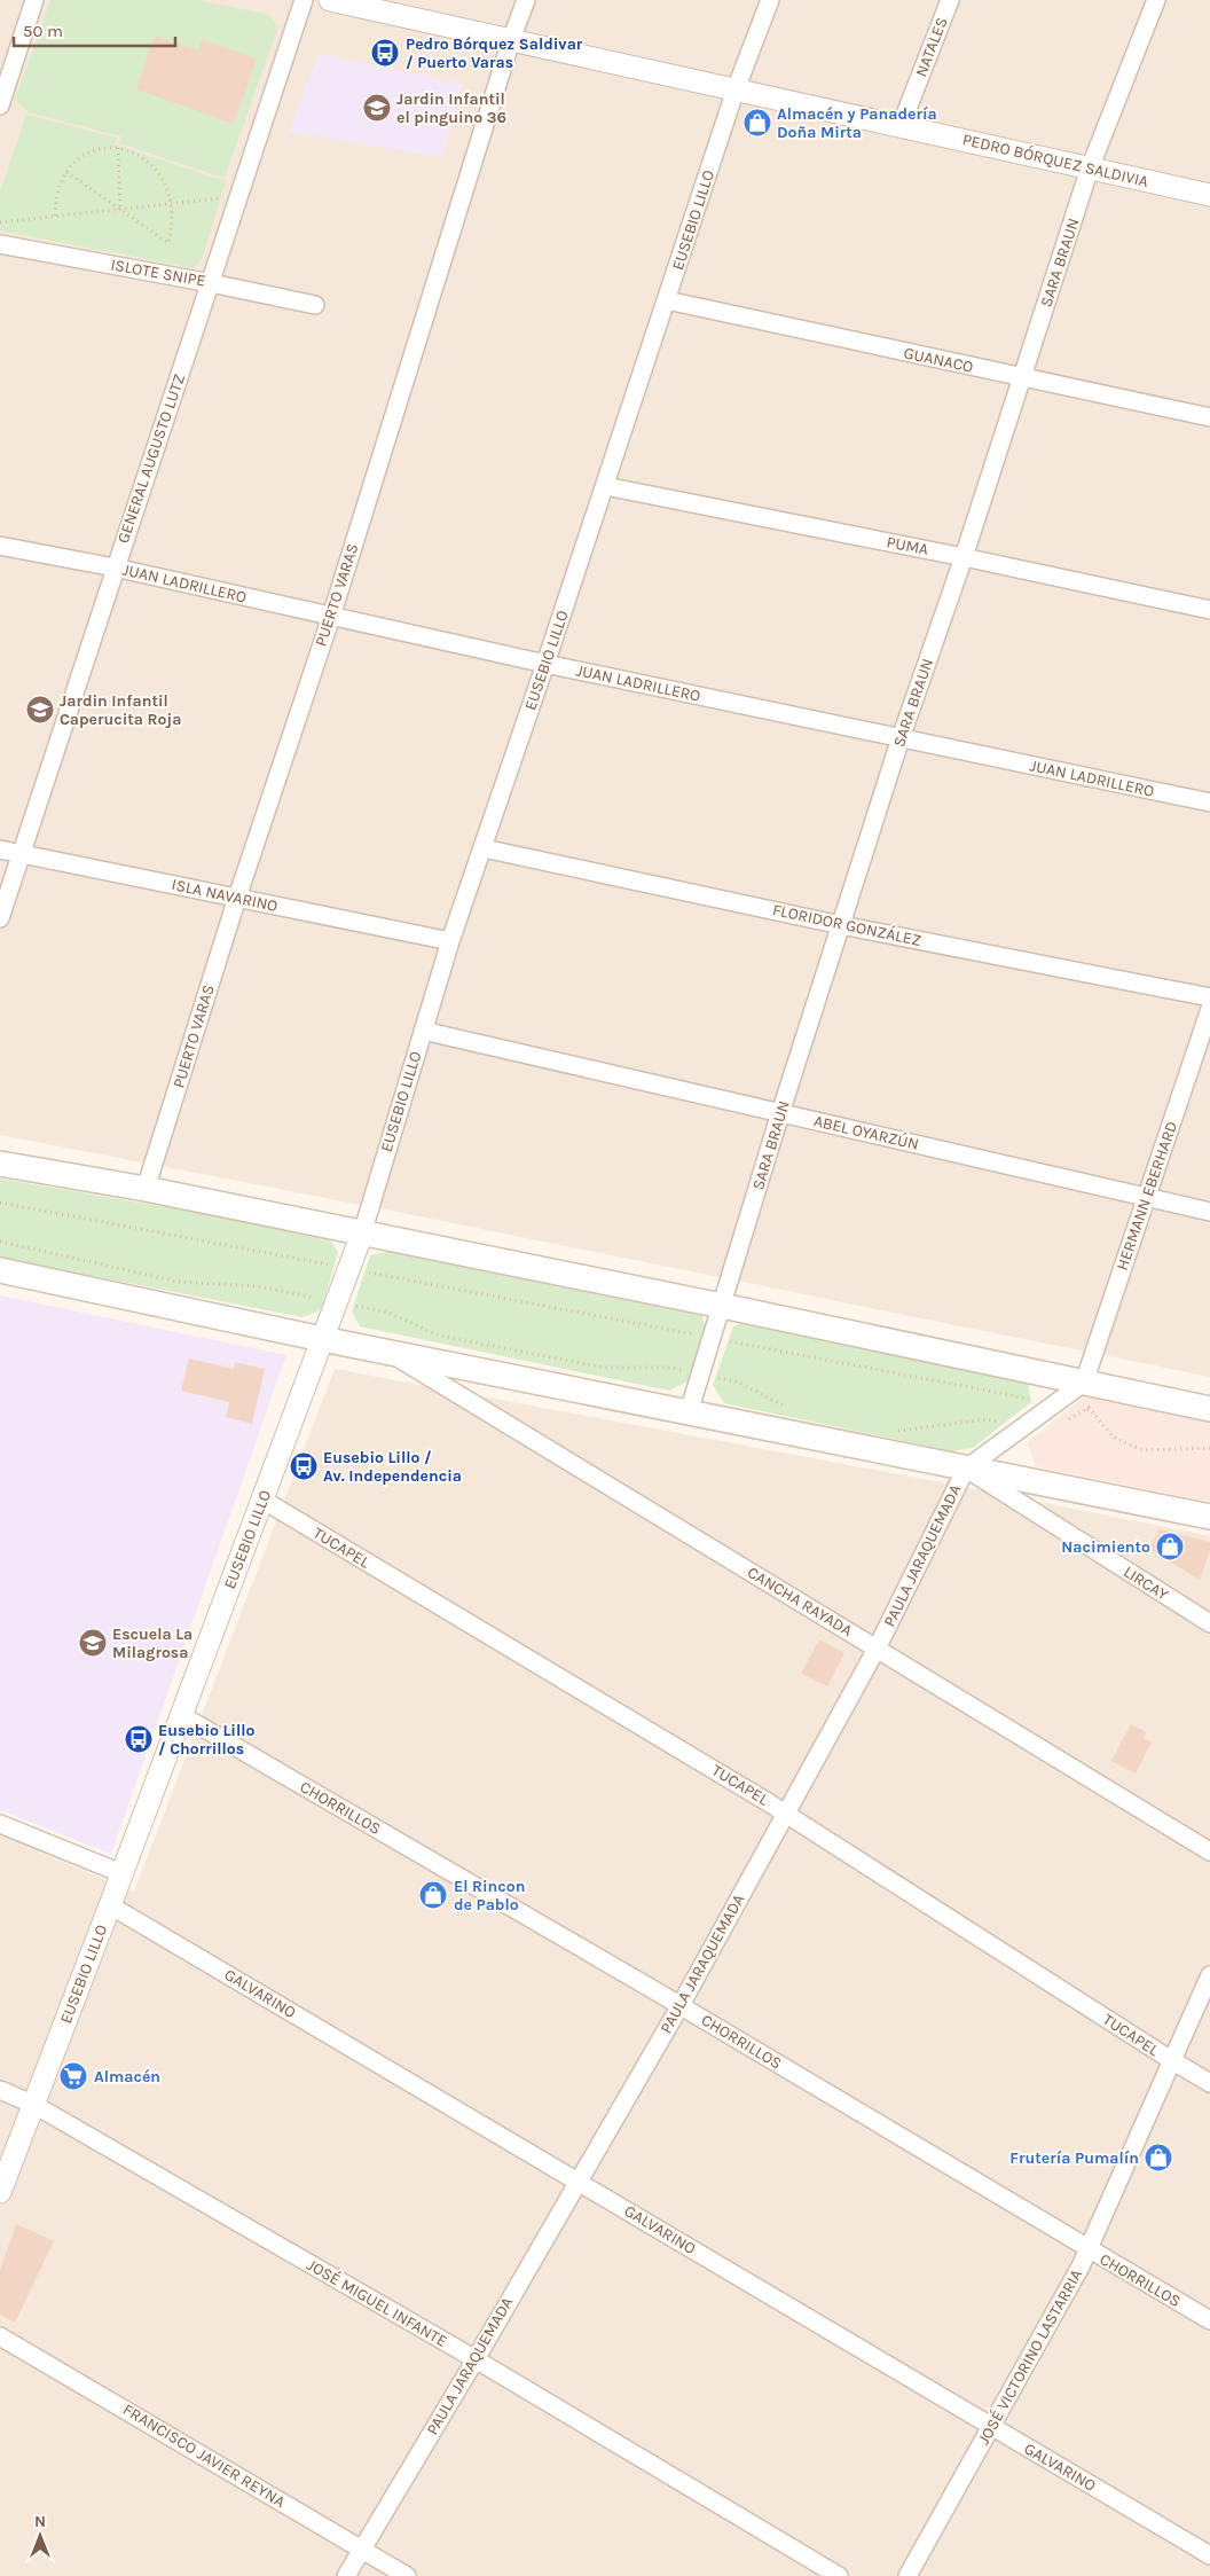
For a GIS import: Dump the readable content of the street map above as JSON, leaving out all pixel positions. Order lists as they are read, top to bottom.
{
  "streets": {
    "street": [
      "NATALES",
      "PEDRO BÓRQUEZ SALDIVIA",
      "EUSEBIO LILLO",
      "SARA BRAUN",
      "ISLOTE SNIPE",
      "GUANACO",
      "GENERAL AUGUSTO LUTZ",
      "PUMA",
      "JUAN LADRILLERO",
      "PUERTO VARAS",
      "ISLA NAVARINO",
      "FLORIDOR GONZÁLEZ",
      "ABEL OYARZÚN",
      "HERMANN EBERHARD",
      "TUCAPEL",
      "PAULA JARAQUEMADA",
      "LIRCAY",
      "CANCHA RAYADA",
      "CHORRILLOS",
      "GALVARINO",
      "JOSÉ MIGUEL INFANTE",
      "JOSÉ VICTORINO LASTARRIA",
      "FRANCISCO JAVIER REYNA"
    ]
  },
  "crossings": [
    ["NATALES", "PEDRO BÓRQUEZ SALDIVIA"],
    ["PEDRO BÓRQUEZ SALDIVIA", "EUSEBIO LILLO"],
    ["PEDRO BÓRQUEZ SALDIVIA", "SARA BRAUN"],
    ["PEDRO BÓRQUEZ SALDIVIA", "PUERTO VARAS"],
    ["EUSEBIO LILLO", "GUANACO"],
    ["EUSEBIO LILLO", "PUMA"],
    ["EUSEBIO LILLO", "JUAN LADRILLERO"],
    ["EUSEBIO LILLO", "ISLA NAVARINO"],
    ["EUSEBIO LILLO", "FLORIDOR GONZÁLEZ"],
    ["EUSEBIO LILLO", "ABEL OYARZÚN"],
    ["EUSEBIO LILLO", "TUCAPEL"],
    ["EUSEBIO LILLO", "CHORRILLOS"],
    ["EUSEBIO LILLO", "GALVARINO"],
    ["EUSEBIO LILLO", "JOSÉ MIGUEL INFANTE"],
    ["SARA BRAUN", "GUANACO"],
    ["SARA BRAUN", "PUMA"],
    ["SARA BRAUN", "JUAN LADRILLERO"],
    ["SARA BRAUN", "FLORIDOR GONZÁLEZ"],
    ["SARA BRAUN", "ABEL OYARZÚN"],
    ["ISLOTE SNIPE", "GENERAL AUGUSTO LUTZ"],
    ["GENERAL AUGUSTO LUTZ", "JUAN LADRILLERO"],
    ["GENERAL AUGUSTO LUTZ", "ISLA NAVARINO"],
    ["JUAN LADRILLERO", "PUERTO VARAS"],
    ["PUERTO VARAS", "ISLA NAVARINO"],
    ["ABEL OYARZÚN", "HERMANN EBERHARD"],
    ["HERMANN EBERHARD", "PAULA JARAQUEMADA"],
    ["TUCAPEL", "PAULA JARAQUEMADA"],
    ["TUCAPEL", "JOSÉ VICTORINO LASTARRIA"],
    ["PAULA JARAQUEMADA", "LIRCAY"],
    ["PAULA JARAQUEMADA", "CANCHA RAYADA"],
    ["PAULA JARAQUEMADA", "CHORRILLOS"],
    ["PAULA JARAQUEMADA", "GALVARINO"],
    ["PAULA JARAQUEMADA", "JOSÉ MIGUEL INFANTE"],
    ["PAULA JARAQUEMADA", "FRANCISCO JAVIER REYNA"],
    ["CHORRILLOS", "JOSÉ VICTORINO LASTARRIA"],
    ["GALVARINO", "JOSÉ VICTORINO LASTARRIA"]
  ],
  "places": {
    "bus stop": ["Pedro Bórquez Saldivar / Puerto Varas", "Eusebio Lillo / Av. Independencia", "Eusebio Lillo / Chorrillos"],
    "school or university": ["Jardin Infantil el pinguino 36", "Jardin Infantil Caperucita Roja", "Escuela La Milagrosa"],
    "shop": [
      "Almacén y Panadería Doña Mirta",
      "Nacimiento",
      "El Rincon de Pablo",
      "Frutería Pumalín"
    ],
    "supermarket": ["Almacén"]
  },
  "scale_bar": "50 m",
  "north": "top"
}
